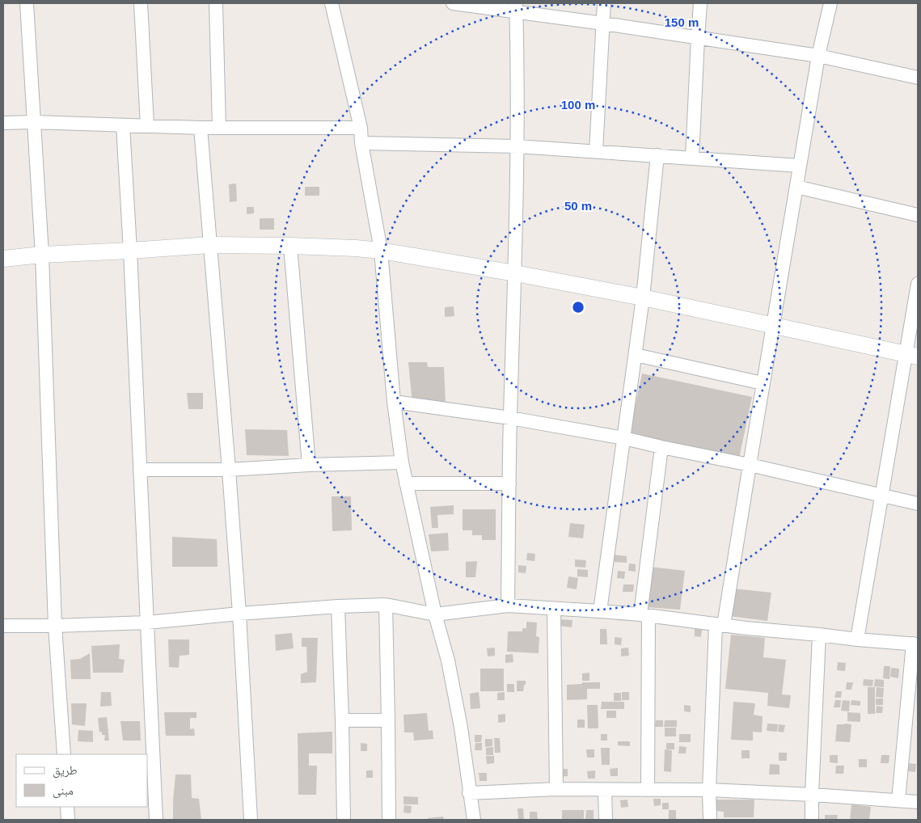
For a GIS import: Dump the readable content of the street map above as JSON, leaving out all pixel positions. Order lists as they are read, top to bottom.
{
  "legend": ["طريق", "مبنى"],
  "rings": ["150 m", "100 m", "50 m"]
}
